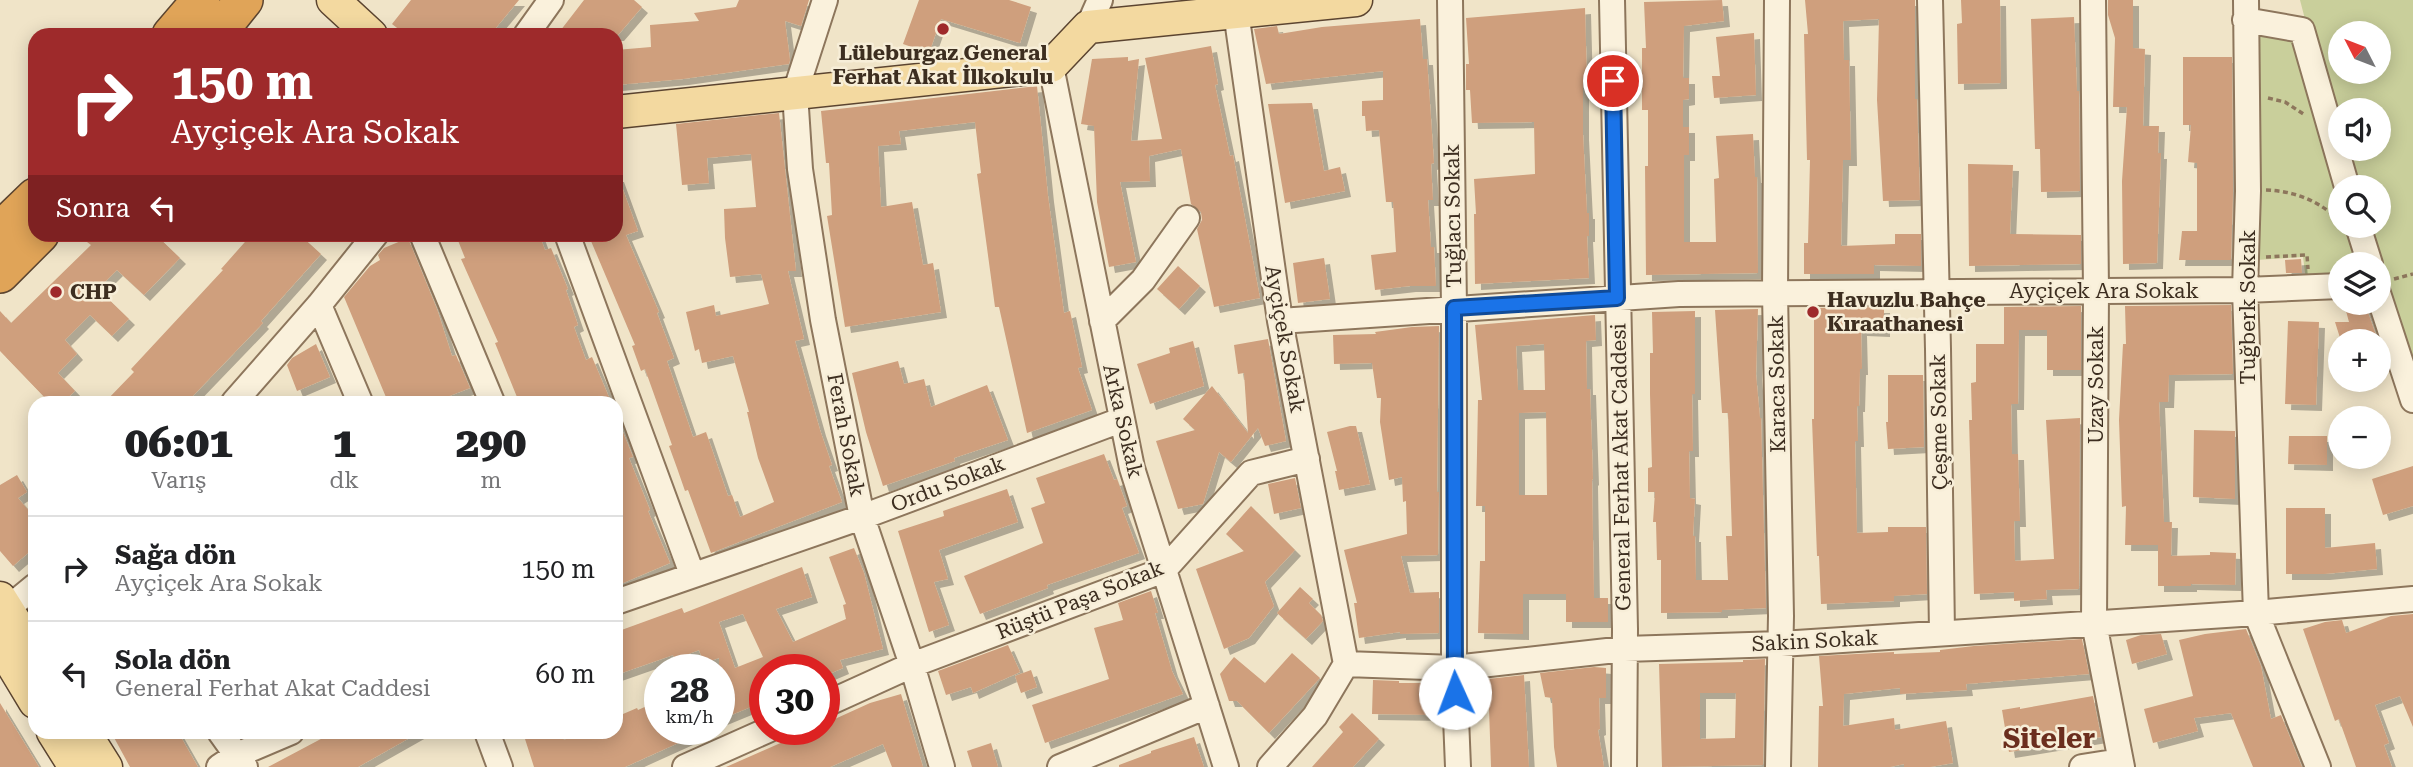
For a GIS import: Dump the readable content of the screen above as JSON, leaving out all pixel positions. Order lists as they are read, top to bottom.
{
  "streets": {
    "street": [
      "Tuğlacı Sokak",
      "Ayçiçek Ara Sokak",
      "Tuğberk Sokak",
      "Ayçiçek Sokak",
      "Karaca Sokak",
      "Uzay Sokak",
      "Arka Sokak",
      "Çeşme Sokak",
      "Ferah Sokak",
      "General Ferhat Akat Caddesi",
      "Ordu Sokak",
      "Rüştü Paşa Sokak",
      "Sakin Sokak"
    ]
  },
  "crossings": [
    ["Tuğlacı Sokak", "Ayçiçek Ara Sokak"],
    ["Tuğlacı Sokak", "Sakin Sokak"],
    ["Ayçiçek Ara Sokak", "Tuğberk Sokak"],
    ["Ayçiçek Ara Sokak", "Ayçiçek Sokak"],
    ["Ayçiçek Ara Sokak", "Karaca Sokak"],
    ["Ayçiçek Ara Sokak", "Uzay Sokak"],
    ["Ayçiçek Ara Sokak", "Çeşme Sokak"],
    ["Ayçiçek Ara Sokak", "General Ferhat Akat Caddesi"],
    ["Tuğberk Sokak", "Sakin Sokak"],
    ["Ayçiçek Sokak", "Rüştü Paşa Sokak"],
    ["Ayçiçek Sokak", "Sakin Sokak"],
    ["Karaca Sokak", "Sakin Sokak"],
    ["Uzay Sokak", "Sakin Sokak"],
    ["Arka Sokak", "Ordu Sokak"],
    ["Arka Sokak", "Rüştü Paşa Sokak"],
    ["Çeşme Sokak", "Sakin Sokak"],
    ["Ferah Sokak", "Ordu Sokak"],
    ["Ferah Sokak", "Rüştü Paşa Sokak"],
    ["General Ferhat Akat Caddesi", "Sakin Sokak"]
  ],
  "districts": ["Siteler"],
  "places": ["Lüleburgaz General Ferhat Akat İlkokulu", "CHP", "Havuzlu Bahçe Kıraathanesi"],
  "north": "top left",
  "page": {
    "map_buttons": ["+", "−"],
    "turn": ["150 m", "Ayçiçek Ara Sokak"],
    "then": "Sonra",
    "eta": [
      "06:01",
      "Varış",
      "1",
      "dk",
      "290",
      "m"
    ],
    "list": [
      {
        "name": "Sağa dön",
        "note": "Ayçiçek Ara Sokak",
        "value": "150 m"
      },
      {
        "name": "Sola dön",
        "note": "General Ferhat Akat Caddesi",
        "value": "60 m"
      }
    ],
    "speed": "28 km/h",
    "limit": "30"
  }
}
